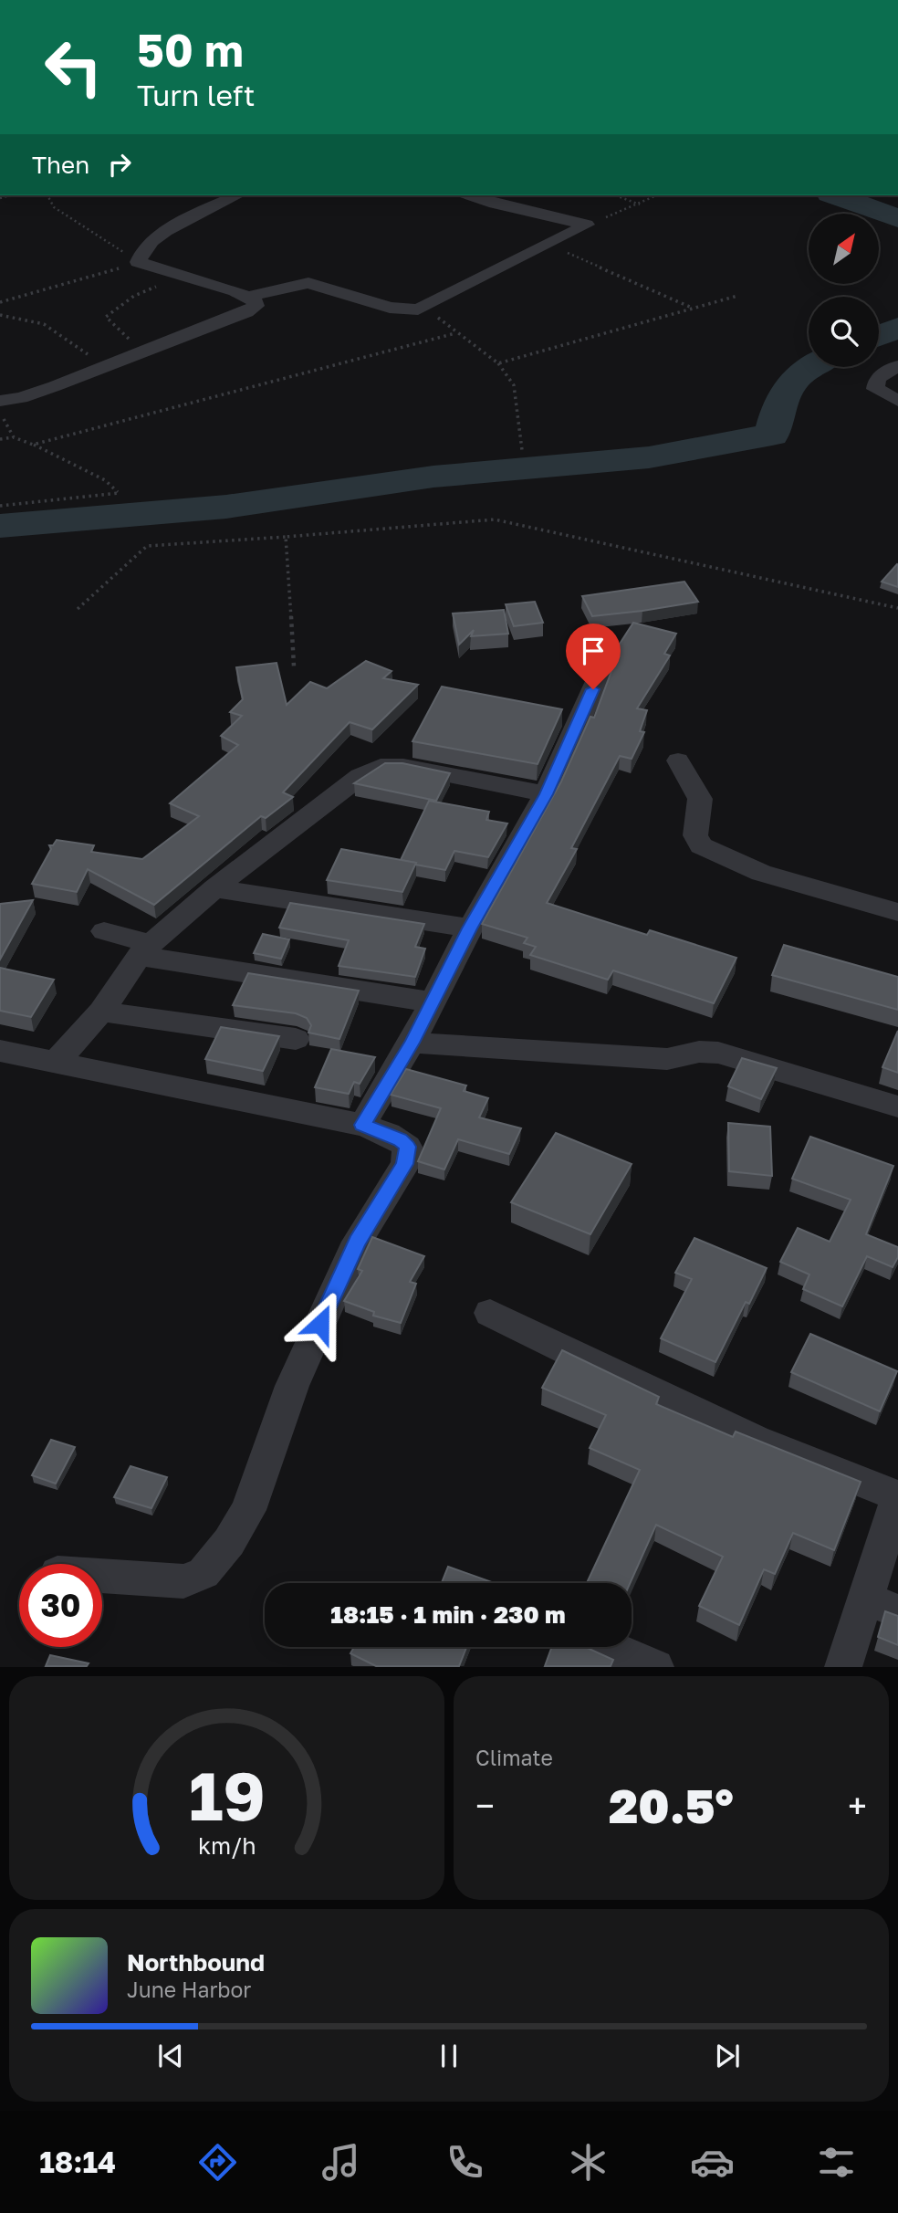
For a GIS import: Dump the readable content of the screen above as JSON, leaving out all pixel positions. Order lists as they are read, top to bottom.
{
  "north": "top right",
  "page": {
    "turn": ["50 m", "Turn left"],
    "then": "Then",
    "limit": "30",
    "trip": "18:15 · 1 min · 230 m",
    "tile": "Climate",
    "heat": ["−", "20.5°", "+"],
    "song": ["Northbound", "June Harbor"],
    "tabs": "18:14",
    "gauge": ["19", "km/h"]
  }
}
